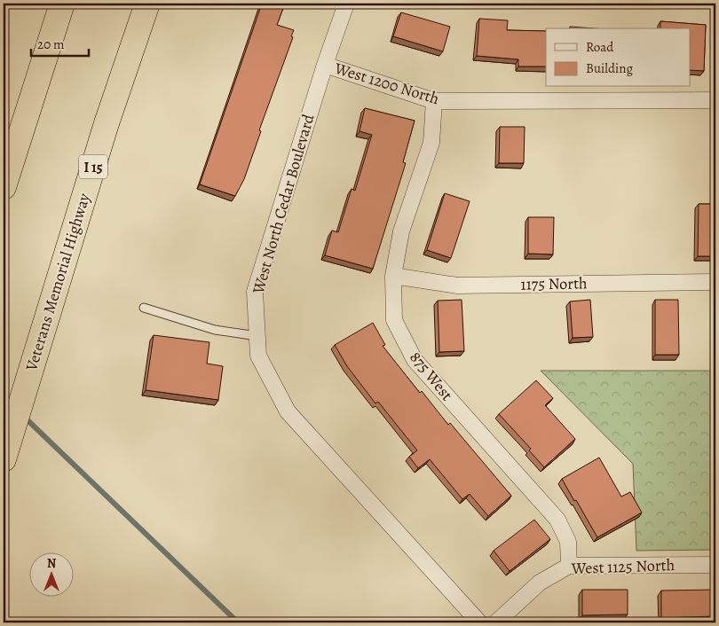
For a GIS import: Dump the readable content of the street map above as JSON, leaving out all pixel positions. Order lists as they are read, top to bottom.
{
  "streets": {
    "highway": ["I 15", "Veterans Memorial Highway"],
    "street": [
      "West 1200 North",
      "West North Cedar Boulevard",
      "1175 North",
      "875 West",
      "West 1125 North"
    ]
  },
  "crossings": [
    ["West 1200 North", "West North Cedar Boulevard"],
    ["West 1200 North", "875 West"],
    ["1175 North", "875 West"],
    ["875 West", "West 1125 North"]
  ],
  "legend": ["Road", "Building"],
  "scale_bar": "20 m",
  "north": "top"
}
